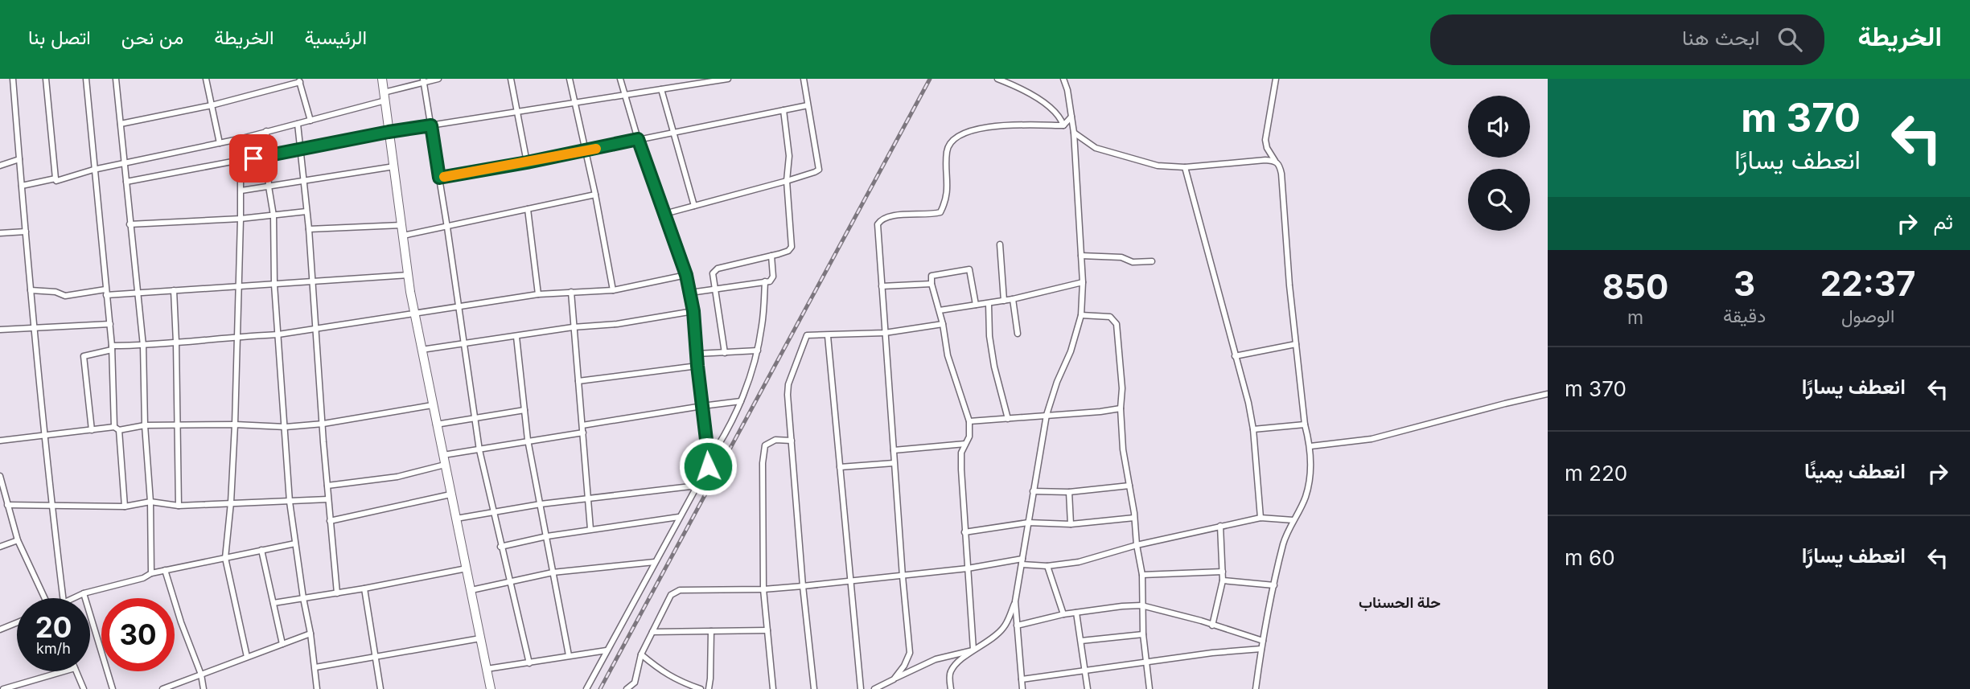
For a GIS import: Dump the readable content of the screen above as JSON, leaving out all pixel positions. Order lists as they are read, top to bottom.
{
  "districts": ["حلة الحسناب"],
  "page": {
    "header": "الخريطة",
    "search": "ابحث هنا",
    "nav": [
      "الرئيسية",
      "الخريطة",
      "من نحن",
      "اتصل بنا"
    ],
    "turn": ["370 m", "انعطف يسارًا"],
    "then": "ثم",
    "eta": [
      "22:37",
      "الوصول",
      "3",
      "دقيقة",
      "850",
      "m"
    ],
    "list": [
      {
        "name": "انعطف يسارًا",
        "value": "370 m"
      },
      {
        "name": "انعطف يمينًا",
        "value": "220 m"
      },
      {
        "name": "انعطف يسارًا",
        "value": "60 m"
      }
    ],
    "speed": "20 km/h",
    "limit": "30"
  }
}
